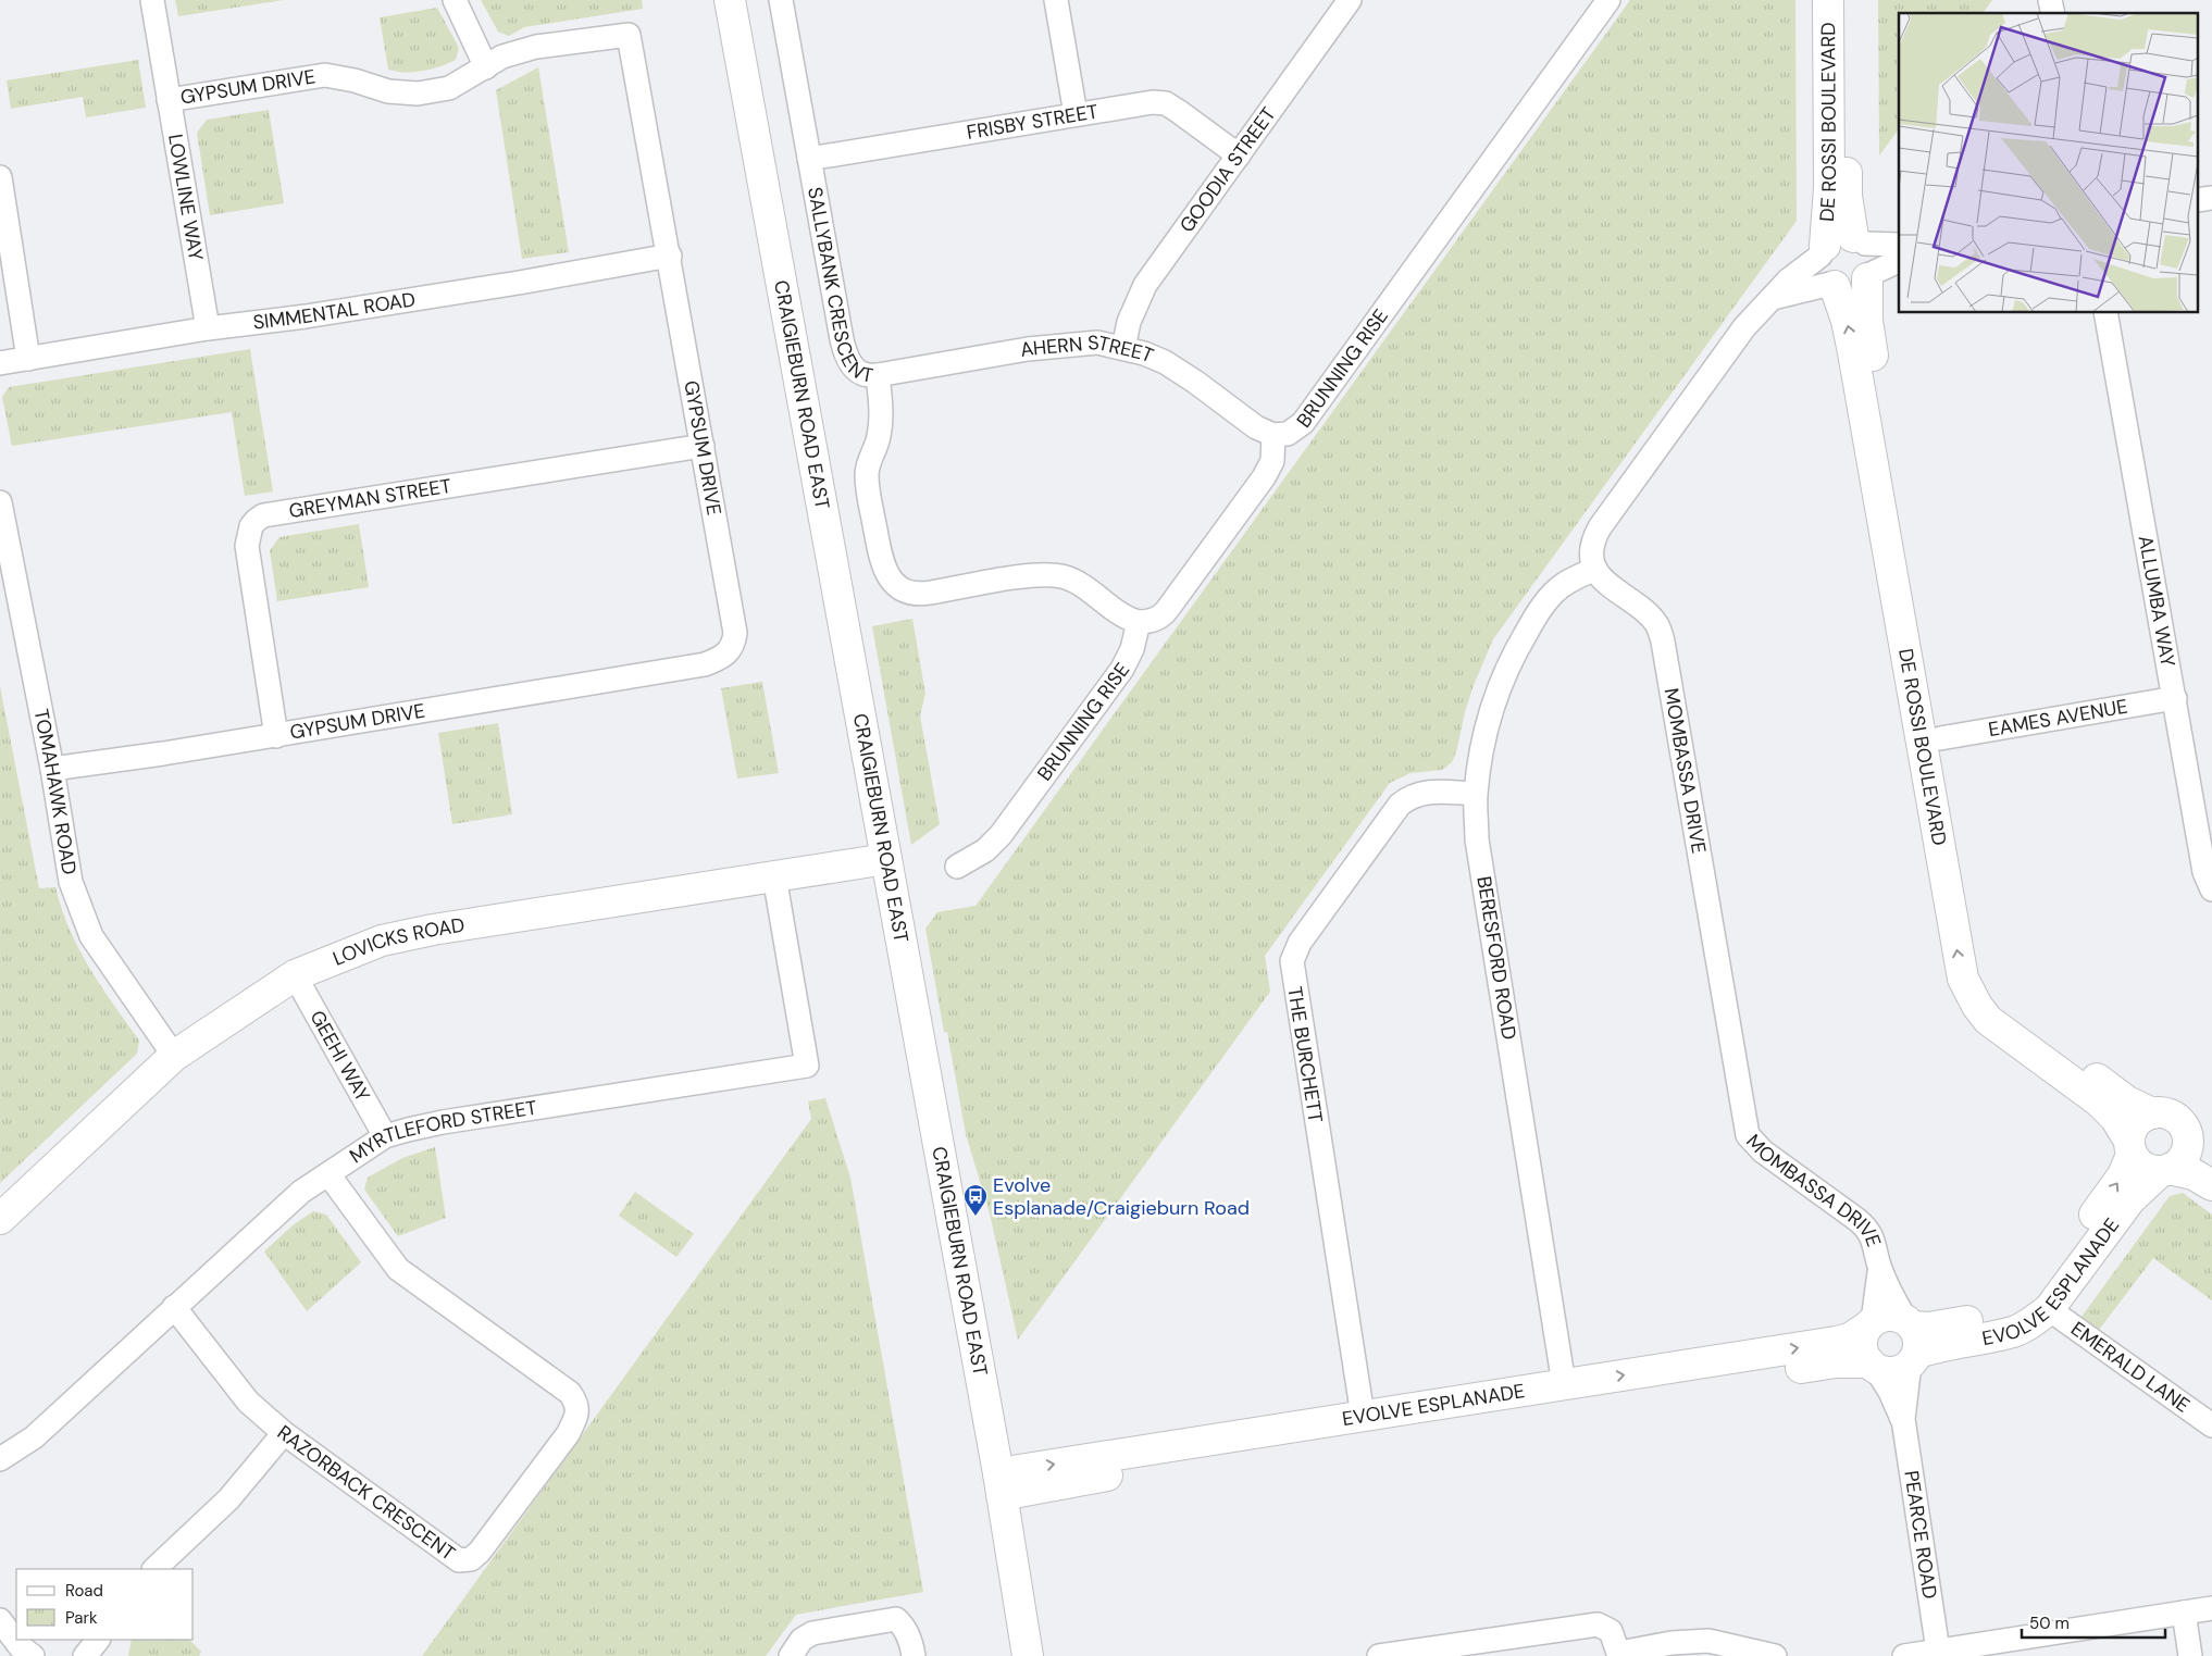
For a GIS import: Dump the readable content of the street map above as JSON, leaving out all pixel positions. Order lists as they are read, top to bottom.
{
  "streets": {
    "street": [
      "GYPSUM DRIVE",
      "FRISBY STREET",
      "DE ROSSI BOULEVARD",
      "GOODIA STREET",
      "LOWLINE WAY",
      "SALLYBANK CRESCENT",
      "SIMMENTAL ROAD",
      "AHERN STREET",
      "BRUNNING RISE",
      "CRAIGIEBURN ROAD EAST",
      "GREYMAN STREET",
      "ALLUMBA WAY",
      "EAMES AVENUE",
      "MOMBASSA DRIVE",
      "TOMAHAWK ROAD",
      "LOVICKS ROAD",
      "BERESFORD ROAD",
      "THE BURCHETT",
      "GEEHI WAY",
      "MYRTLEFORD STREET",
      "EVOLVE ESPLANADE",
      "EMERALD LANE",
      "RAZORBACK CRESCENT",
      "PEARCE ROAD"
    ]
  },
  "crossings": [
    ["GYPSUM DRIVE", "LOWLINE WAY"],
    ["GYPSUM DRIVE", "SIMMENTAL ROAD"],
    ["GYPSUM DRIVE", "GREYMAN STREET"],
    ["GYPSUM DRIVE", "TOMAHAWK ROAD"],
    ["FRISBY STREET", "GOODIA STREET"],
    ["FRISBY STREET", "SALLYBANK CRESCENT"],
    ["DE ROSSI BOULEVARD", "EAMES AVENUE"],
    ["DE ROSSI BOULEVARD", "EVOLVE ESPLANADE"],
    ["GOODIA STREET", "AHERN STREET"],
    ["LOWLINE WAY", "SIMMENTAL ROAD"],
    ["SALLYBANK CRESCENT", "AHERN STREET"],
    ["SALLYBANK CRESCENT", "BRUNNING RISE"],
    ["AHERN STREET", "BRUNNING RISE"],
    ["CRAIGIEBURN ROAD EAST", "LOVICKS ROAD"],
    ["CRAIGIEBURN ROAD EAST", "EVOLVE ESPLANADE"],
    ["ALLUMBA WAY", "EAMES AVENUE"],
    ["MOMBASSA DRIVE", "BERESFORD ROAD"],
    ["MOMBASSA DRIVE", "EVOLVE ESPLANADE"],
    ["MOMBASSA DRIVE", "PEARCE ROAD"],
    ["TOMAHAWK ROAD", "LOVICKS ROAD"],
    ["LOVICKS ROAD", "GEEHI WAY"],
    ["LOVICKS ROAD", "MYRTLEFORD STREET"],
    ["BERESFORD ROAD", "THE BURCHETT"],
    ["BERESFORD ROAD", "EVOLVE ESPLANADE"],
    ["THE BURCHETT", "EVOLVE ESPLANADE"],
    ["GEEHI WAY", "MYRTLEFORD STREET"],
    ["MYRTLEFORD STREET", "RAZORBACK CRESCENT"],
    ["EVOLVE ESPLANADE", "EMERALD LANE"],
    ["EVOLVE ESPLANADE", "PEARCE ROAD"]
  ],
  "places": {
    "bus stop": ["Evolve Esplanade/Craigieburn Road"]
  },
  "legend": ["Road", "Park"],
  "scale_bar": "50 m"
}
